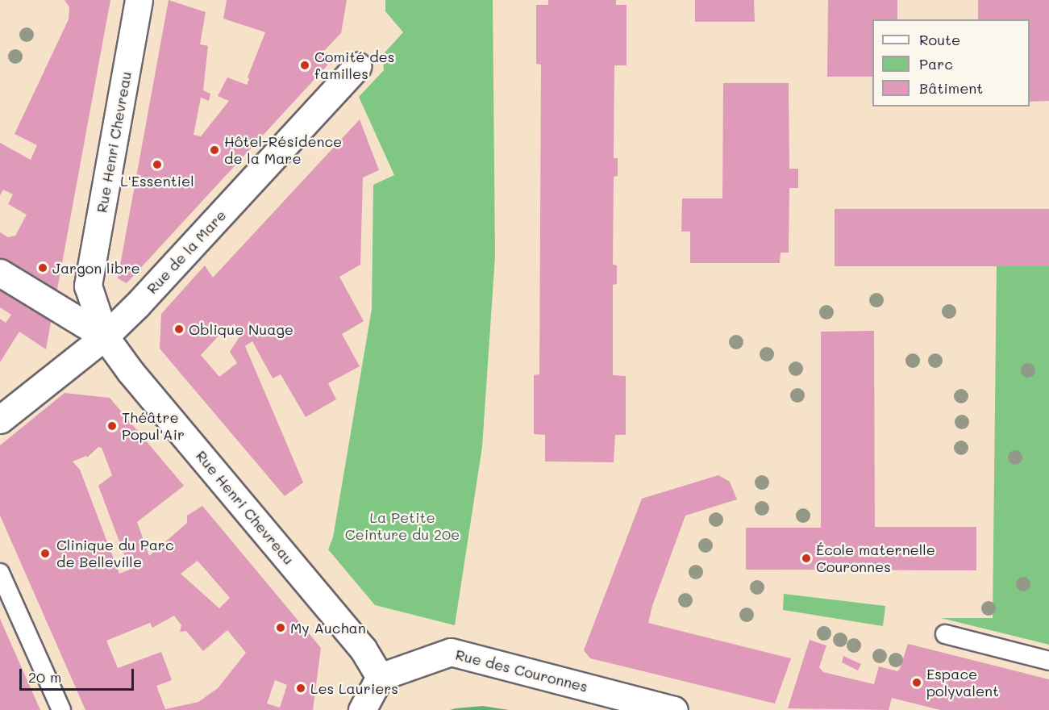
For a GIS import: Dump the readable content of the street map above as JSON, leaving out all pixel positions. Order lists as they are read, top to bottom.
{
  "streets": {
    "street": ["Rue Henri Chevreau", "Rue de la Mare", "Rue des Couronnes"]
  },
  "crossings": [
    ["Rue Henri Chevreau", "Rue de la Mare"],
    ["Rue Henri Chevreau", "Rue des Couronnes"]
  ],
  "parks": ["La Petite Ceinture du 20e"],
  "places": [
    "Comité des familles",
    "Hôtel-Résidence de la Mare",
    "L'Essentiel",
    "Jargon libre",
    "Oblique Nuage",
    "Théâtre Popul'Air",
    "Clinique du Parc de Belleville",
    "École maternelle Couronnes",
    "My Auchan",
    "Espace polyvalent",
    "Les Lauriers"
  ],
  "legend": ["Route", "Parc", "Bâtiment"],
  "scale_bar": "20 m"
}
